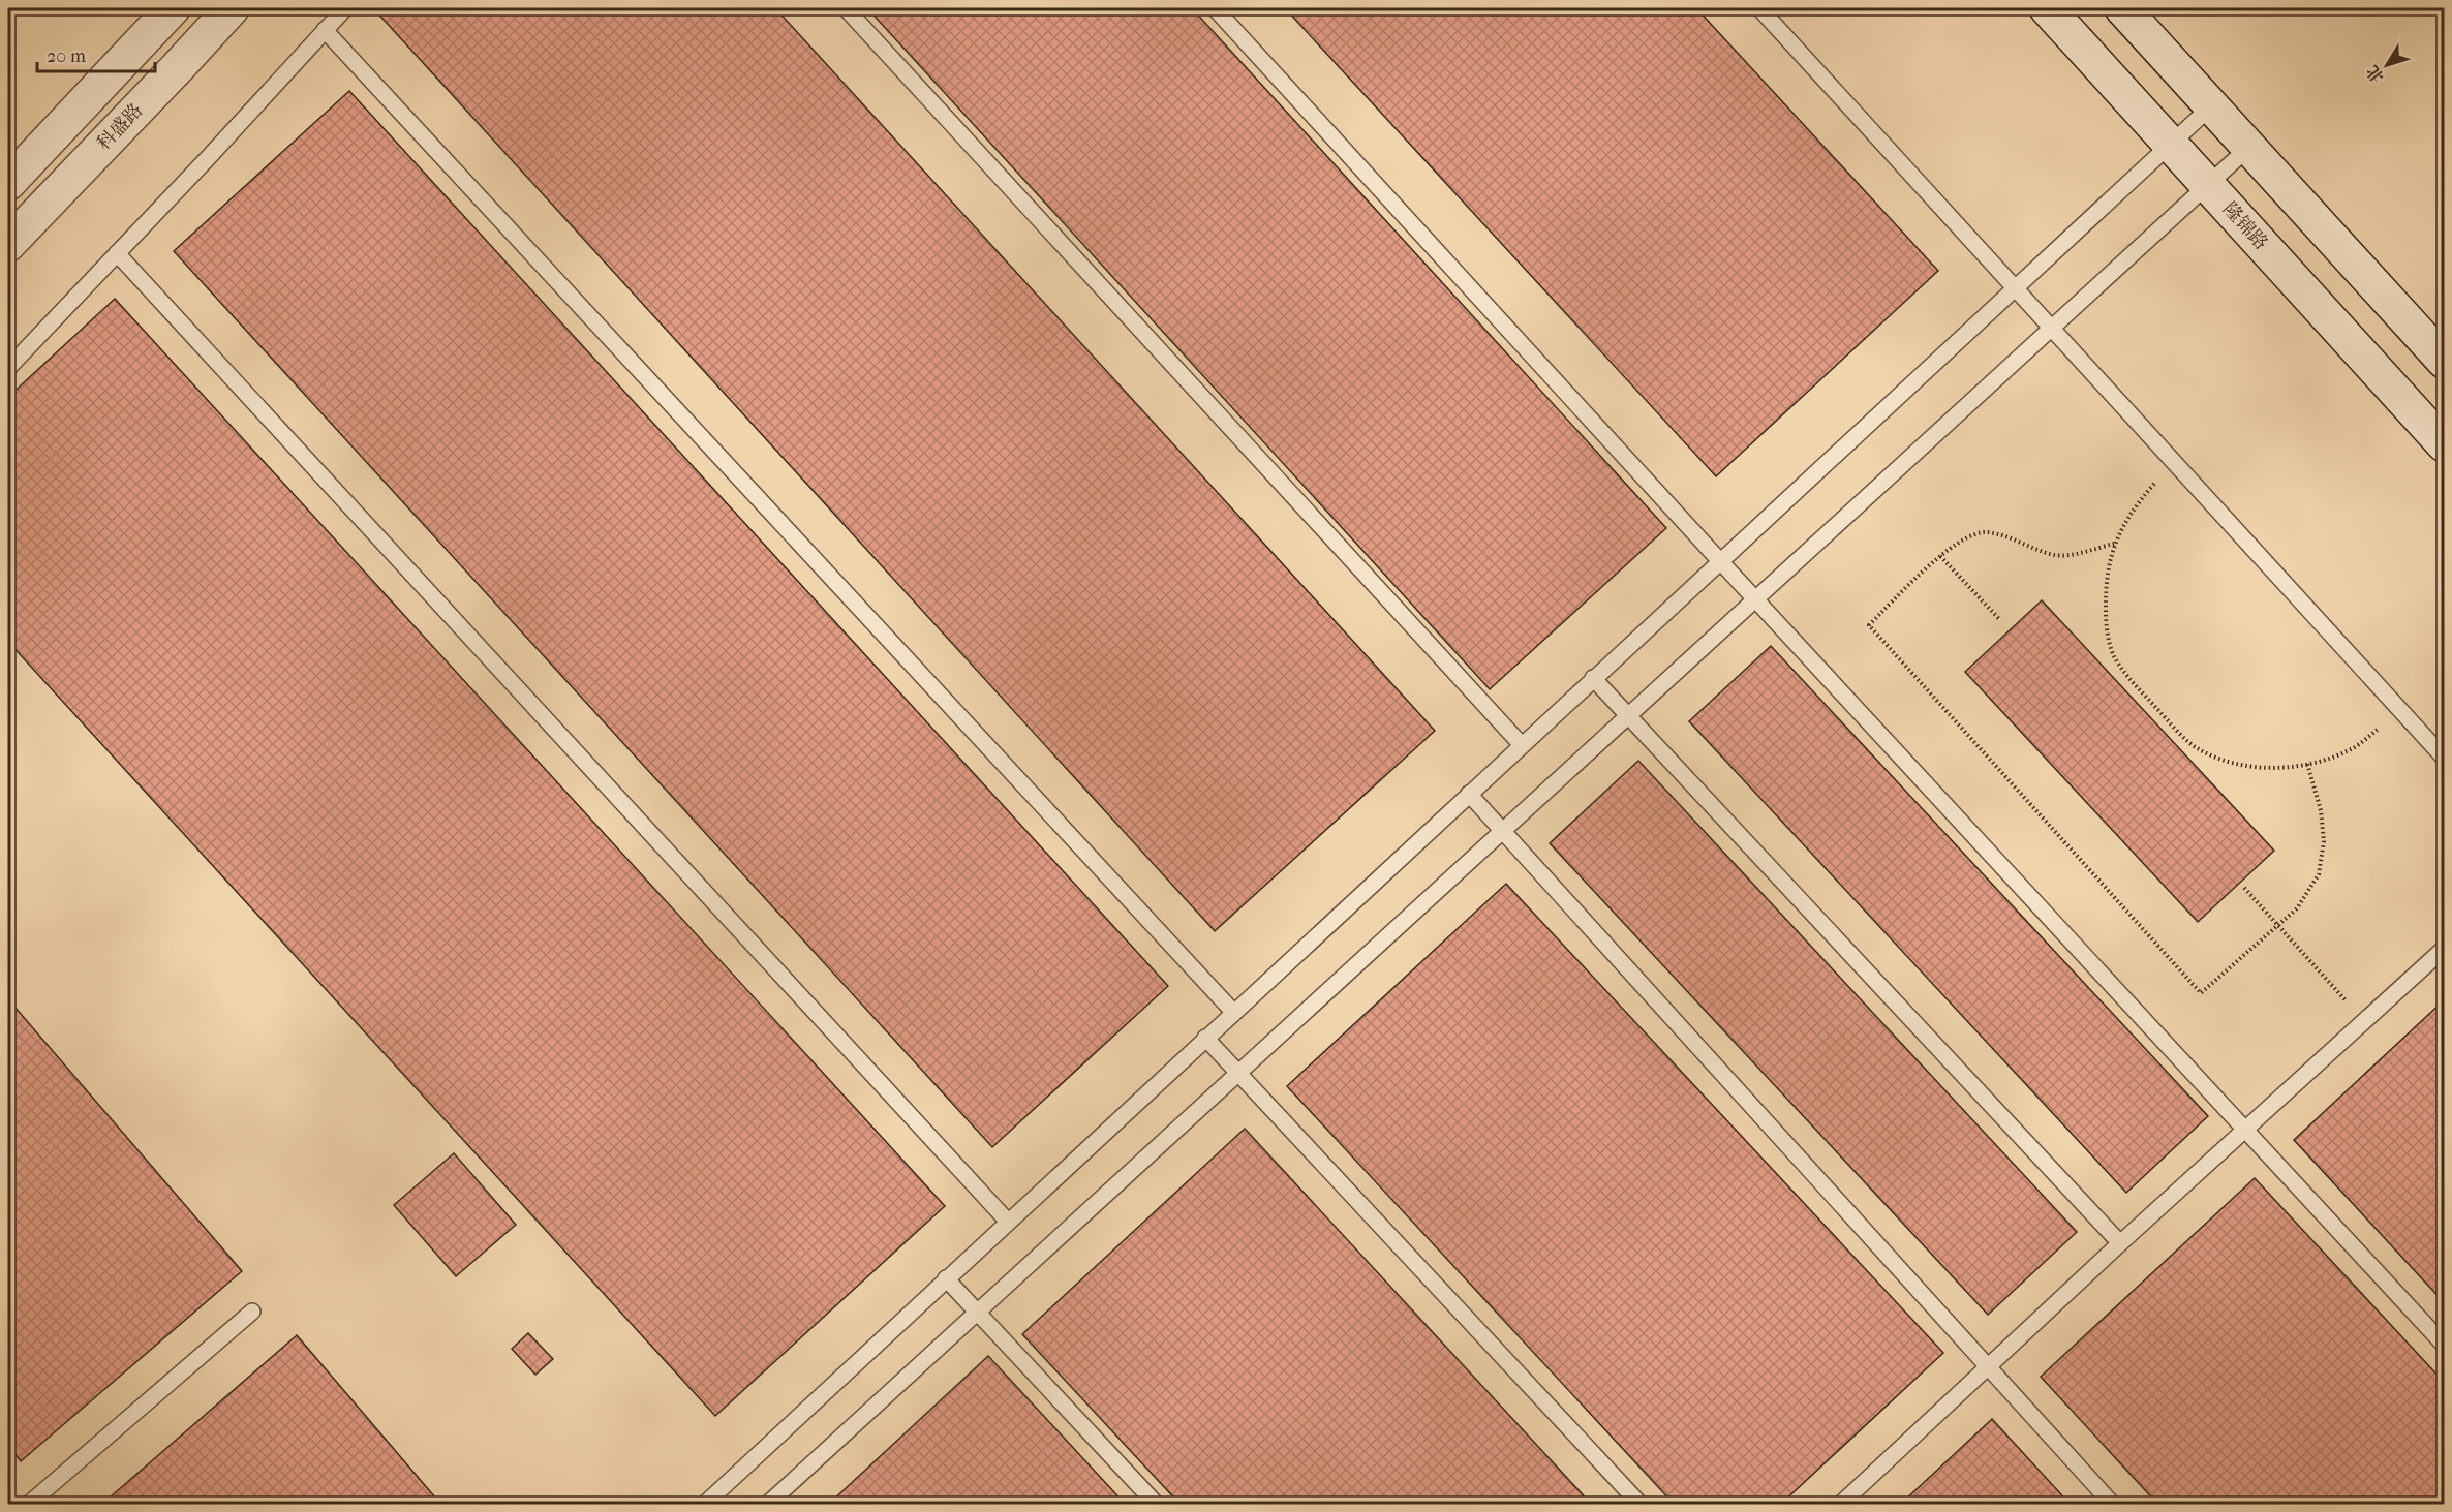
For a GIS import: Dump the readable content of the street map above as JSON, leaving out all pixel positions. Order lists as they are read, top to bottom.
{
  "streets": {
    "main road": ["科盛路", "隆锦路"]
  },
  "scale_bar": "20 m",
  "north": "bottom left"
}
